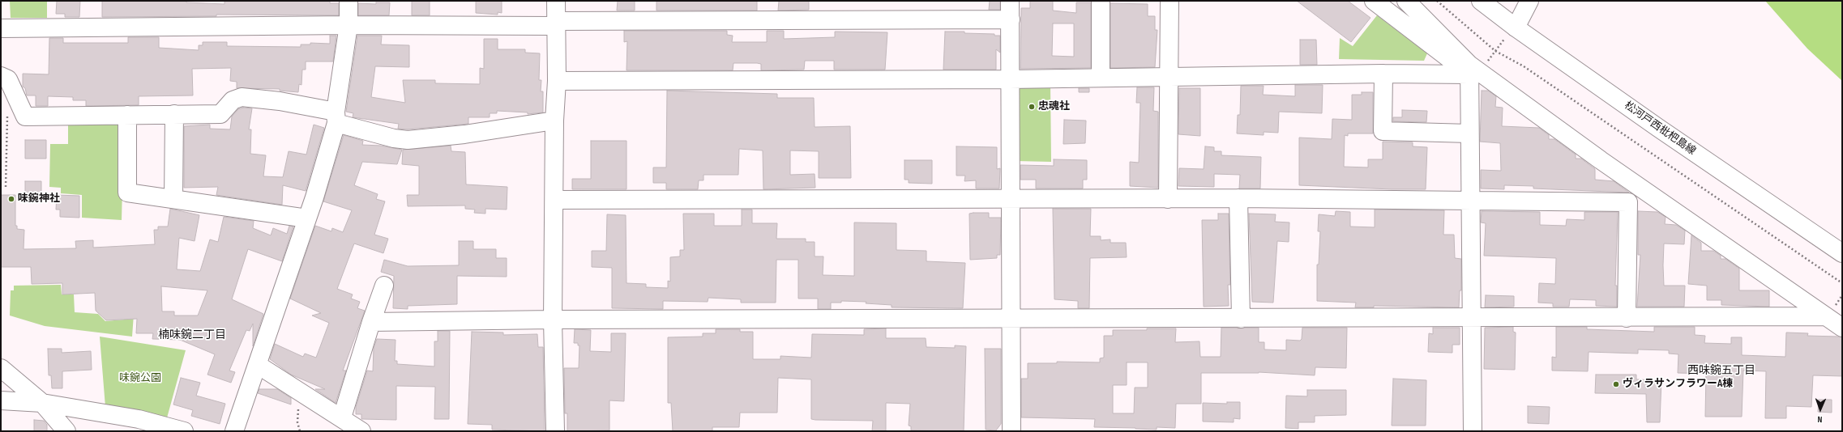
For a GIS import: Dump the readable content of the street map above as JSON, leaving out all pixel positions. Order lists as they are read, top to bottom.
{
  "streets": {
    "street": ["松河戸西枇杷島線"]
  },
  "districts": ["楠味鋺二丁目", "西味鋺五丁目"],
  "parks": ["味鋺公園"],
  "places": ["忠魂社", "味鋺神社", "ヴィラサンフラワーA棟"],
  "north": "bottom"
}
